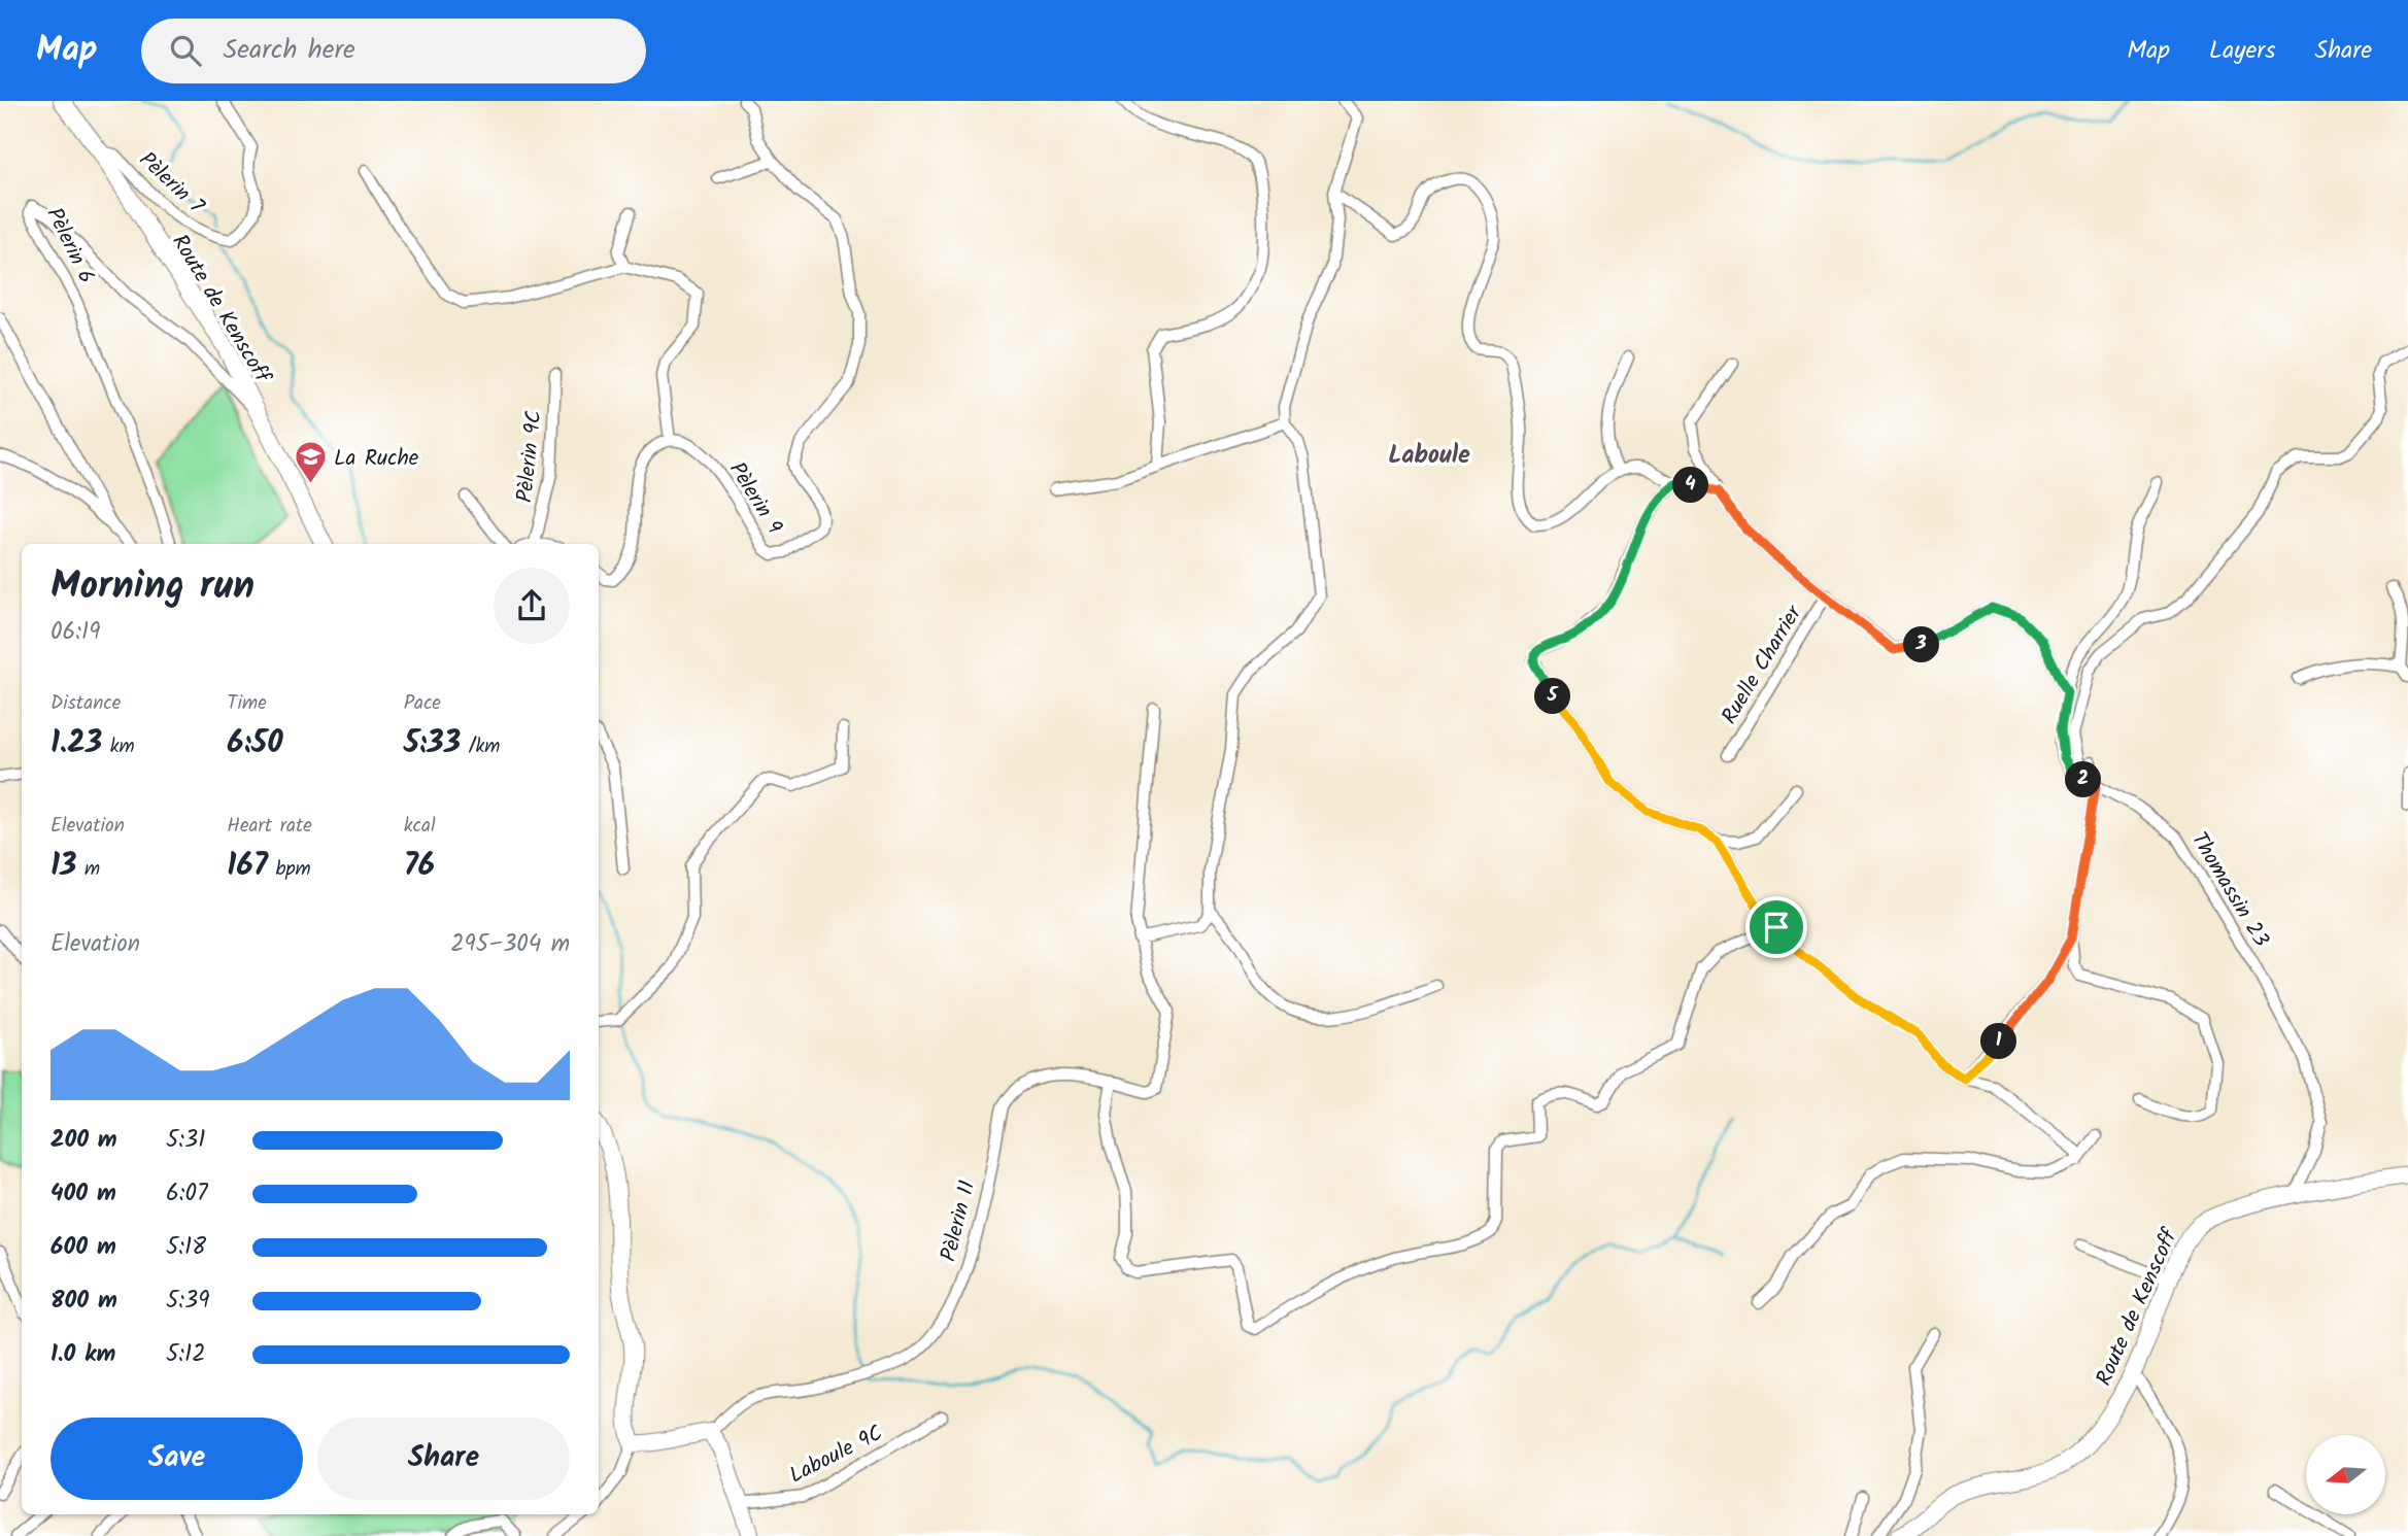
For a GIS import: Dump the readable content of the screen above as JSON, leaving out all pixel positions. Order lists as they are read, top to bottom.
{
  "streets": {
    "main road": ["Route de Kenscoff"],
    "street": [
      "Pèlerin 7",
      "Pèlerin 6",
      "Pèlerin 9C",
      "Pèlerin 9",
      "Ruelle Charrier",
      "Thomassin 23",
      "Pèlerin 11",
      "Laboule 9C"
    ]
  },
  "crossings": [
    ["Pèlerin 7", "Route de Kenscoff"],
    ["Pèlerin 6", "Route de Kenscoff"],
    ["Route de Kenscoff", "Thomassin 23"]
  ],
  "districts": ["Laboule"],
  "places": {
    "school or university": ["La Ruche"]
  },
  "north": "left",
  "page": {
    "header": "Map",
    "search": "Search here",
    "nav": ["Map", "Layers", "Share"],
    "pins": [
      "4",
      "3",
      "5",
      "2",
      "1"
    ],
    "heading": ["Morning run", "06:19"],
    "stats": [
      ["Distance", "1.23 km"],
      ["Time", "6:50"],
      ["Pace", "5:33 /km"],
      ["Elevation", "13 m"],
      ["Heart rate", "167 bpm"],
      ["kcal", "76"]
    ],
    "chart": ["Elevation", "295–304 m"],
    "list": [
      {
        "name": "200 m",
        "note": "5:31"
      },
      {
        "name": "400 m",
        "note": "6:07"
      },
      {
        "name": "600 m",
        "note": "5:18"
      },
      {
        "name": "800 m",
        "note": "5:39"
      },
      {
        "name": "1.0 km",
        "note": "5:12"
      }
    ],
    "buttons": ["Save", "Share"]
  }
}
